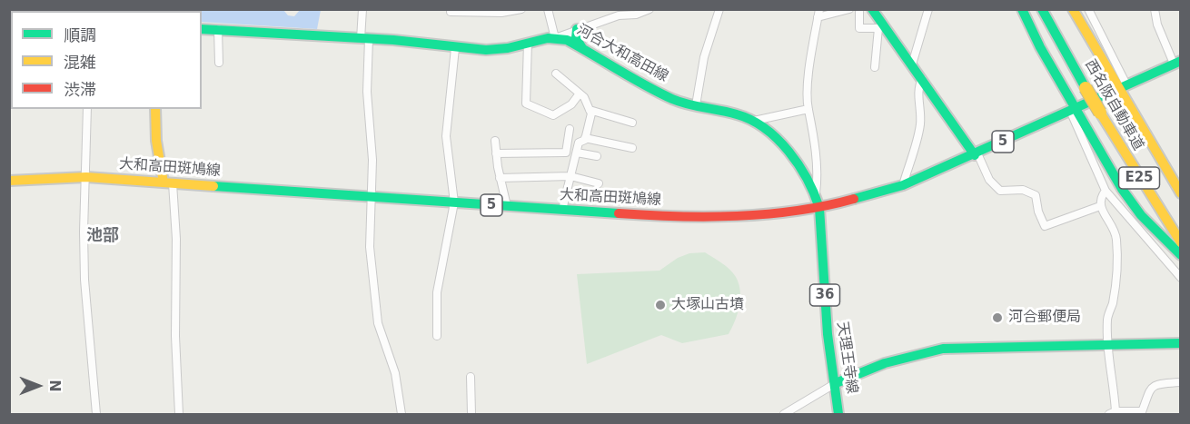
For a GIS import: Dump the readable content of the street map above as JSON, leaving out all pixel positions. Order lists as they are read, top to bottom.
{
  "streets": {
    "main road": [
      "河合大和高田線",
      "西名阪自動車道",
      "5",
      "大和高田斑鳩線",
      "E25",
      "36",
      "天理王寺線"
    ]
  },
  "crossings": [
    ["河合大和高田線", "大和高田斑鳩線"],
    ["河合大和高田線", "天理王寺線"],
    ["大和高田斑鳩線", "天理王寺線"]
  ],
  "districts": ["池部"],
  "places": ["大塚山古墳", "河合郵便局"],
  "legend": ["順調", "混雑", "渋滞"],
  "north": "right"
}
